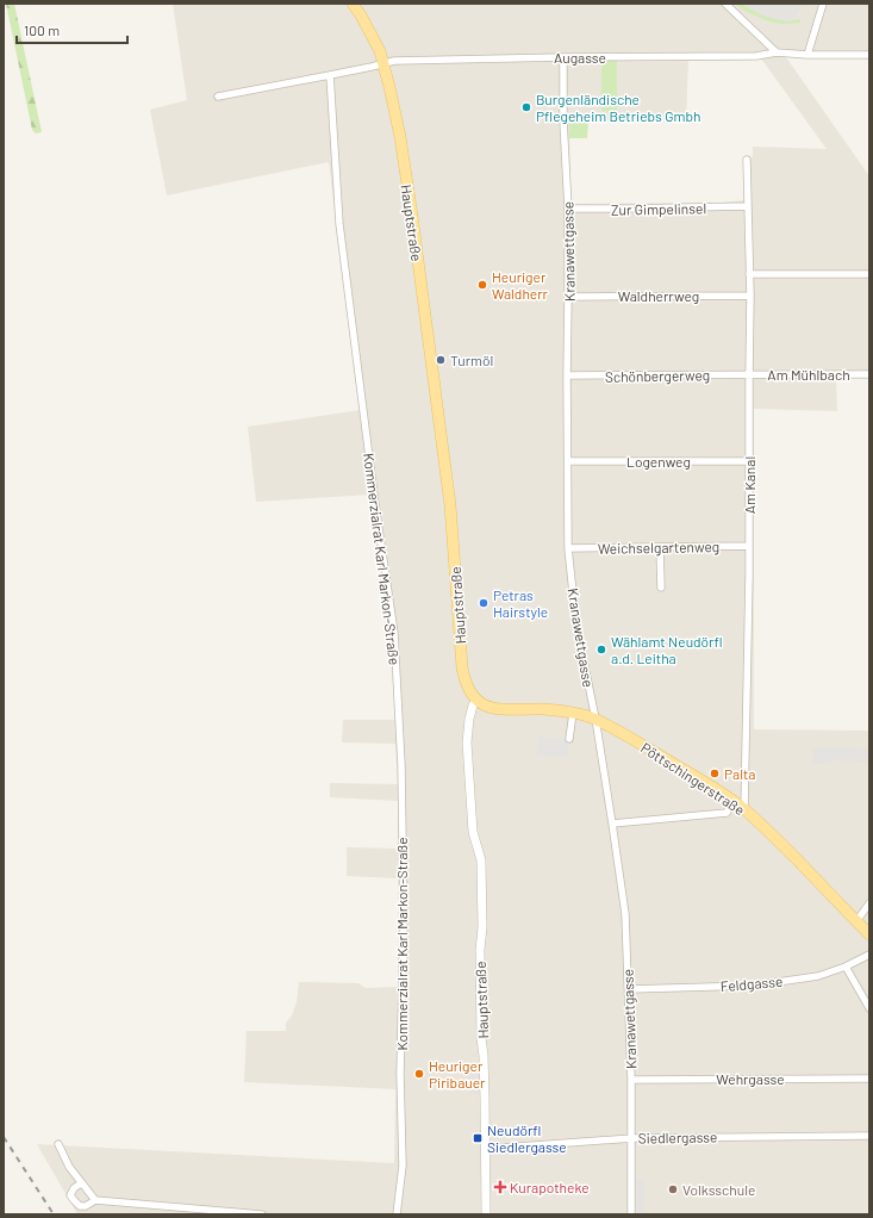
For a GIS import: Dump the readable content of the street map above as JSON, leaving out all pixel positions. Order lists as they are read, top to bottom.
{
  "streets": {
    "main road": ["Hauptstraße", "Pöttschingerstraße"],
    "street": [
      "Augasse",
      "Zur Gimpelinsel",
      "Kranawettgasse",
      "Waldherrweg",
      "Am Mühlbach",
      "Schönbergerweg",
      "Logenweg",
      "Am Kanal",
      "Weichselgartenweg",
      "Kommerzialrat Karl Markon-Straße",
      "Feldgasse",
      "Wehrgasse",
      "Siedlergasse"
    ]
  },
  "crossings": [
    ["Augasse", "Hauptstraße"],
    ["Augasse", "Kranawettgasse"],
    ["Zur Gimpelinsel", "Kranawettgasse"],
    ["Zur Gimpelinsel", "Am Kanal"],
    ["Hauptstraße", "Pöttschingerstraße"],
    ["Hauptstraße", "Siedlergasse"],
    ["Kranawettgasse", "Waldherrweg"],
    ["Kranawettgasse", "Schönbergerweg"],
    ["Kranawettgasse", "Logenweg"],
    ["Kranawettgasse", "Weichselgartenweg"],
    ["Kranawettgasse", "Pöttschingerstraße"],
    ["Kranawettgasse", "Feldgasse"],
    ["Kranawettgasse", "Wehrgasse"],
    ["Kranawettgasse", "Siedlergasse"],
    ["Waldherrweg", "Am Kanal"],
    ["Am Mühlbach", "Schönbergerweg"],
    ["Am Mühlbach", "Am Kanal"],
    ["Schönbergerweg", "Am Kanal"],
    ["Logenweg", "Am Kanal"],
    ["Am Kanal", "Weichselgartenweg"],
    ["Am Kanal", "Pöttschingerstraße"]
  ],
  "places": {
    "other": [
      "Burgenländische Pflegeheim Betriebs Gmbh",
      "Heuriger Waldherr",
      "Turmöl",
      "Petras Hairstyle",
      "Wählamt Neudörfl a.d. Leitha",
      "Palta",
      "Heuriger Piribauer",
      "Volksschule"
    ],
    "transit": ["Neudörfl Siedlergasse"],
    "health": ["Kurapotheke"]
  },
  "scale_bar": "100 m"
}
